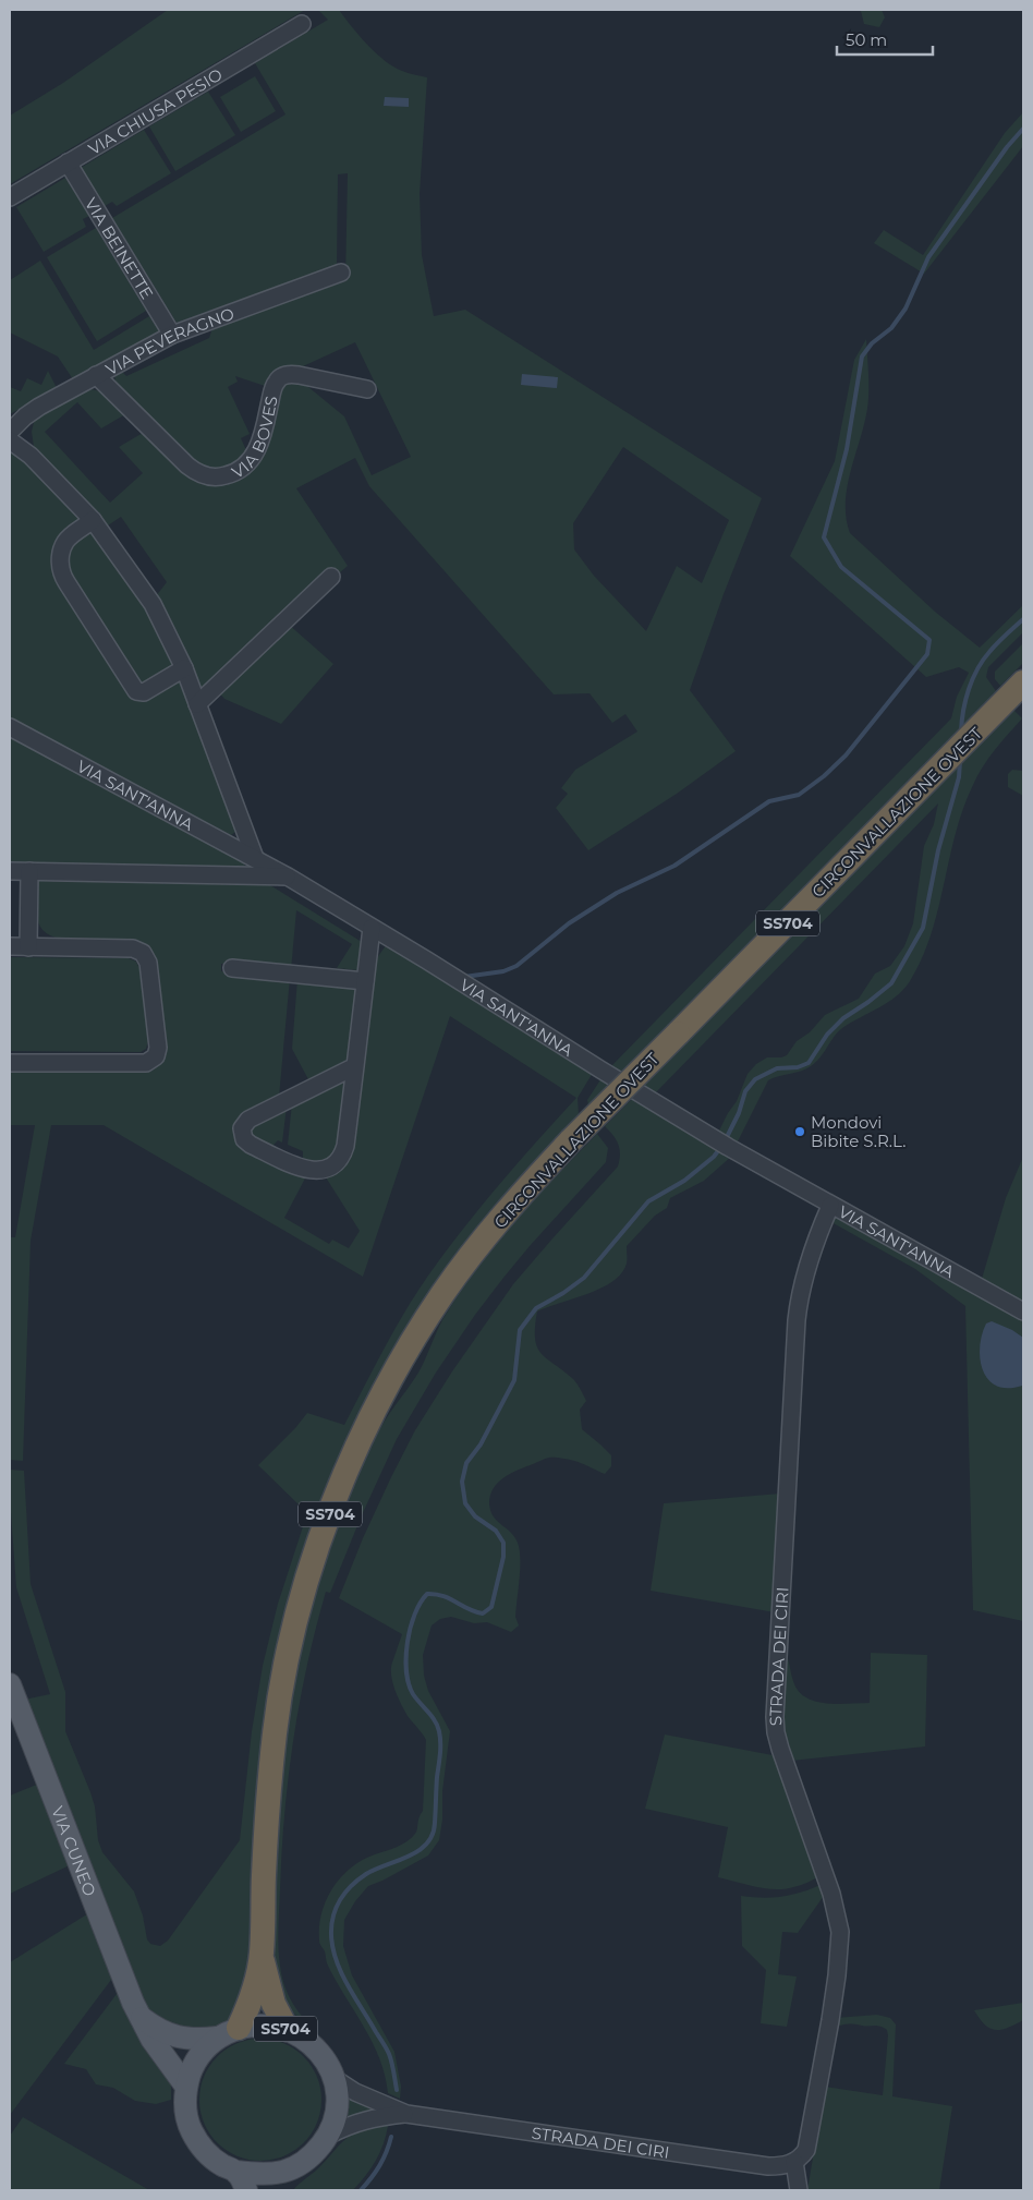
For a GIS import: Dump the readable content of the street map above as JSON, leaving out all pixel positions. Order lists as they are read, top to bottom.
{
  "streets": {
    "highway": ["CIRCONVALLAZIONE OVEST", "SS704"],
    "main road": ["VIA CUNEO"],
    "street": [
      "VIA CHIUSA PESIO",
      "VIA BEINETTE",
      "VIA PEVERAGNO",
      "VIA BOVES",
      "VIA SANT'ANNA",
      "STRADA DEI CIRI"
    ]
  },
  "crossings": [
    ["VIA CHIUSA PESIO", "VIA BEINETTE"],
    ["VIA BEINETTE", "VIA PEVERAGNO"],
    ["VIA PEVERAGNO", "VIA BOVES"],
    ["VIA SANT'ANNA", "STRADA DEI CIRI"],
    ["CIRCONVALLAZIONE OVEST", "SS704"],
    ["SS704", "VIA CUNEO"]
  ],
  "places": ["Mondovi Bibite S.R.L."],
  "scale_bar": "50 m"
}
